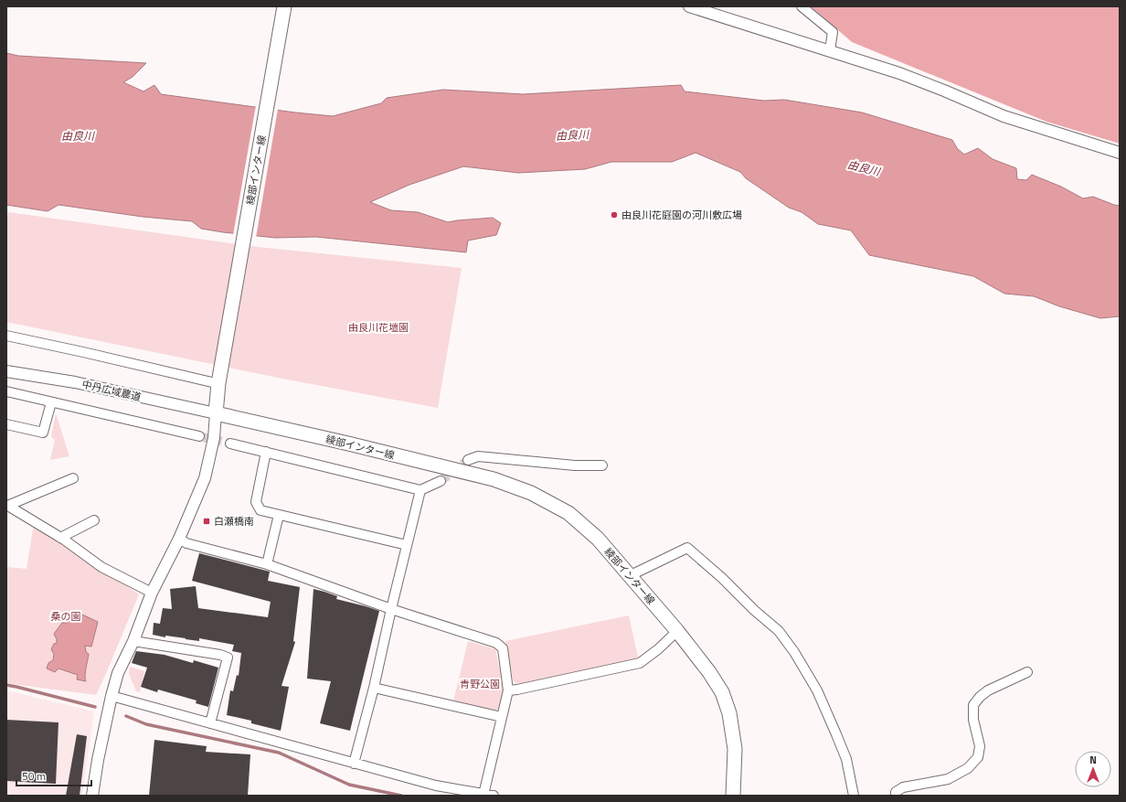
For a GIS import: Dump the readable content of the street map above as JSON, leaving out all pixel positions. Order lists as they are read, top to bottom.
{
  "streets": {
    "main road": ["綾部インター線"],
    "street": ["中丹広域農道"]
  },
  "crossings": [
    ["綾部インター線", "中丹広域農道"]
  ],
  "water": ["由良川"],
  "parks": ["由良川花壇園", "桑の園", "青野公園"],
  "places": {
    "other": ["由良川花庭園の河川敷広場"],
    "transit": ["白瀬橋南"]
  },
  "scale_bar": "50 m",
  "north": "top"
}
